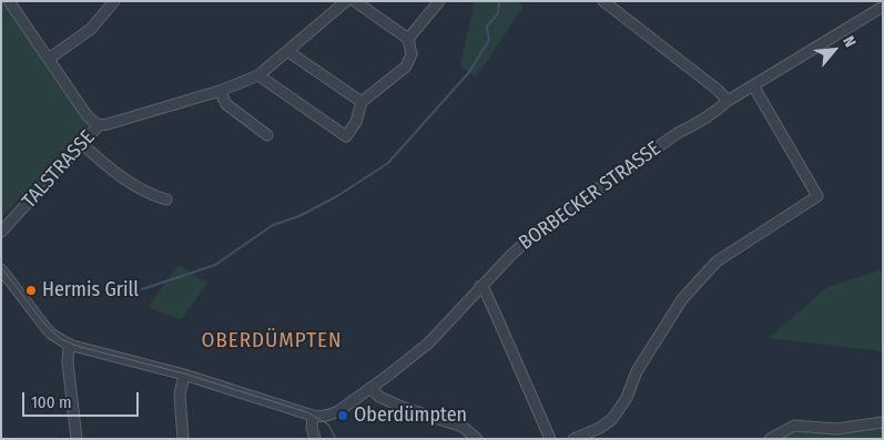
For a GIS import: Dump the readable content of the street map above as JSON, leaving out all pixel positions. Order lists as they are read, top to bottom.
{
  "streets": {
    "street": ["TALSTRASSE", "BORBECKER STRASSE"]
  },
  "districts": ["OBERDÜMPTEN"],
  "places": ["Hermis Grill", "Oberdümpten"],
  "scale_bar": "100 m",
  "north": "top right"
}
